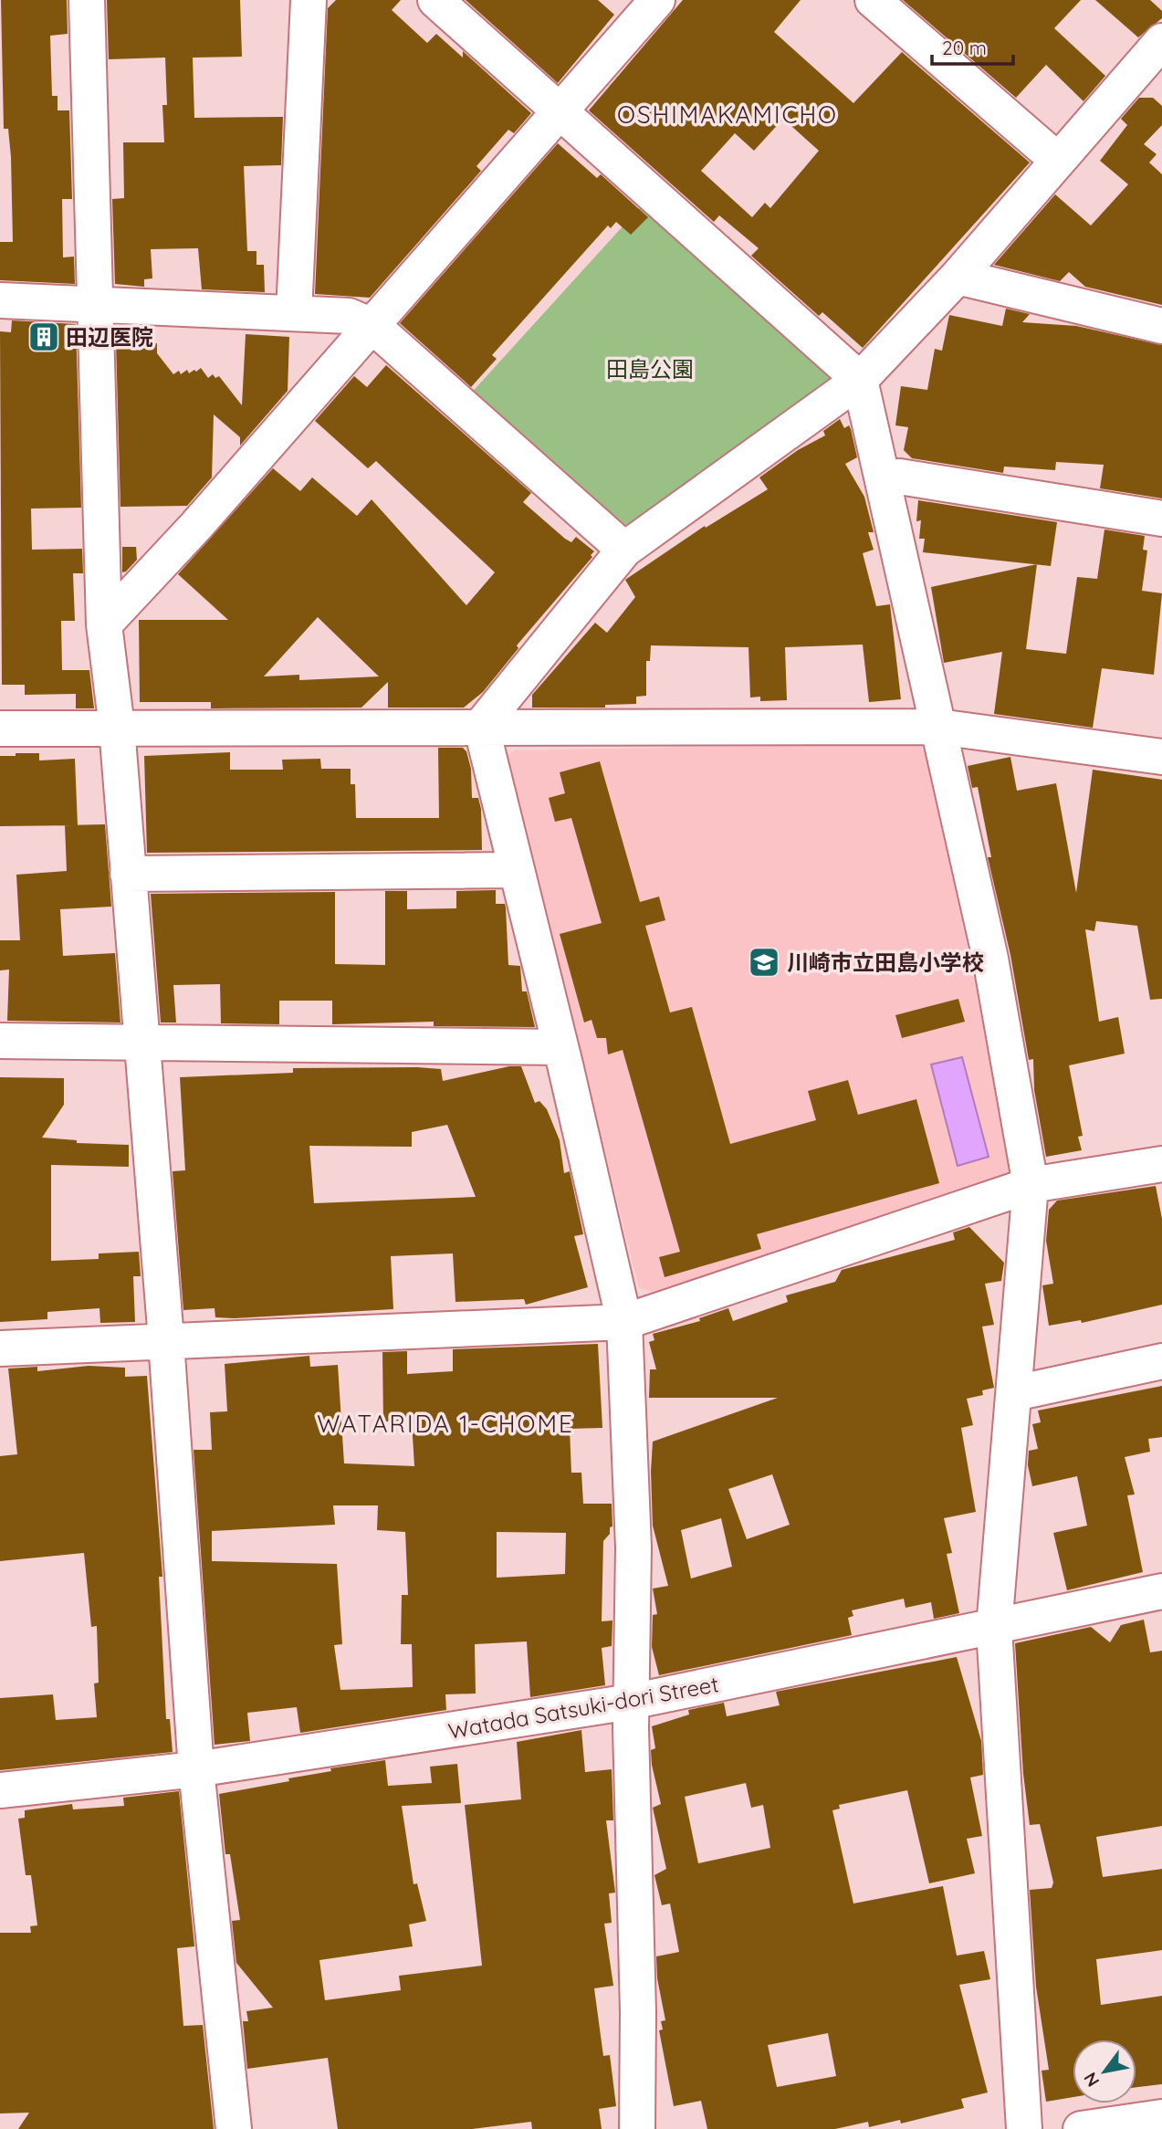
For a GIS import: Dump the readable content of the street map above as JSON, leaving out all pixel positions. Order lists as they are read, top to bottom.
{
  "streets": {
    "street": ["Watada Satsuki-dori Street"]
  },
  "districts": ["OSHIMAKAMICHO", "WATARIDA 1-CHOME"],
  "parks": ["田島公園"],
  "places": {
    "building": ["田辺医院"],
    "school or university": ["川崎市立田島小学校"]
  },
  "scale_bar": "20 m",
  "north": "bottom left"
}
